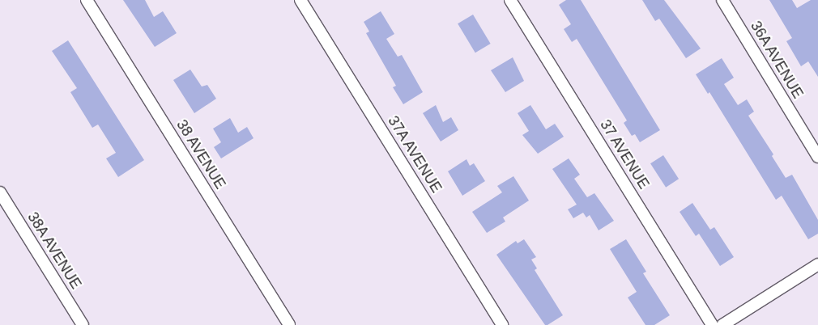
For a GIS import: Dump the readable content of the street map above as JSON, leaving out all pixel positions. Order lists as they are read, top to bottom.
{
  "streets": {
    "street": [
      "36A AVENUE",
      "38 AVENUE",
      "37A AVENUE",
      "37 AVENUE",
      "38A AVENUE"
    ]
  }
}
